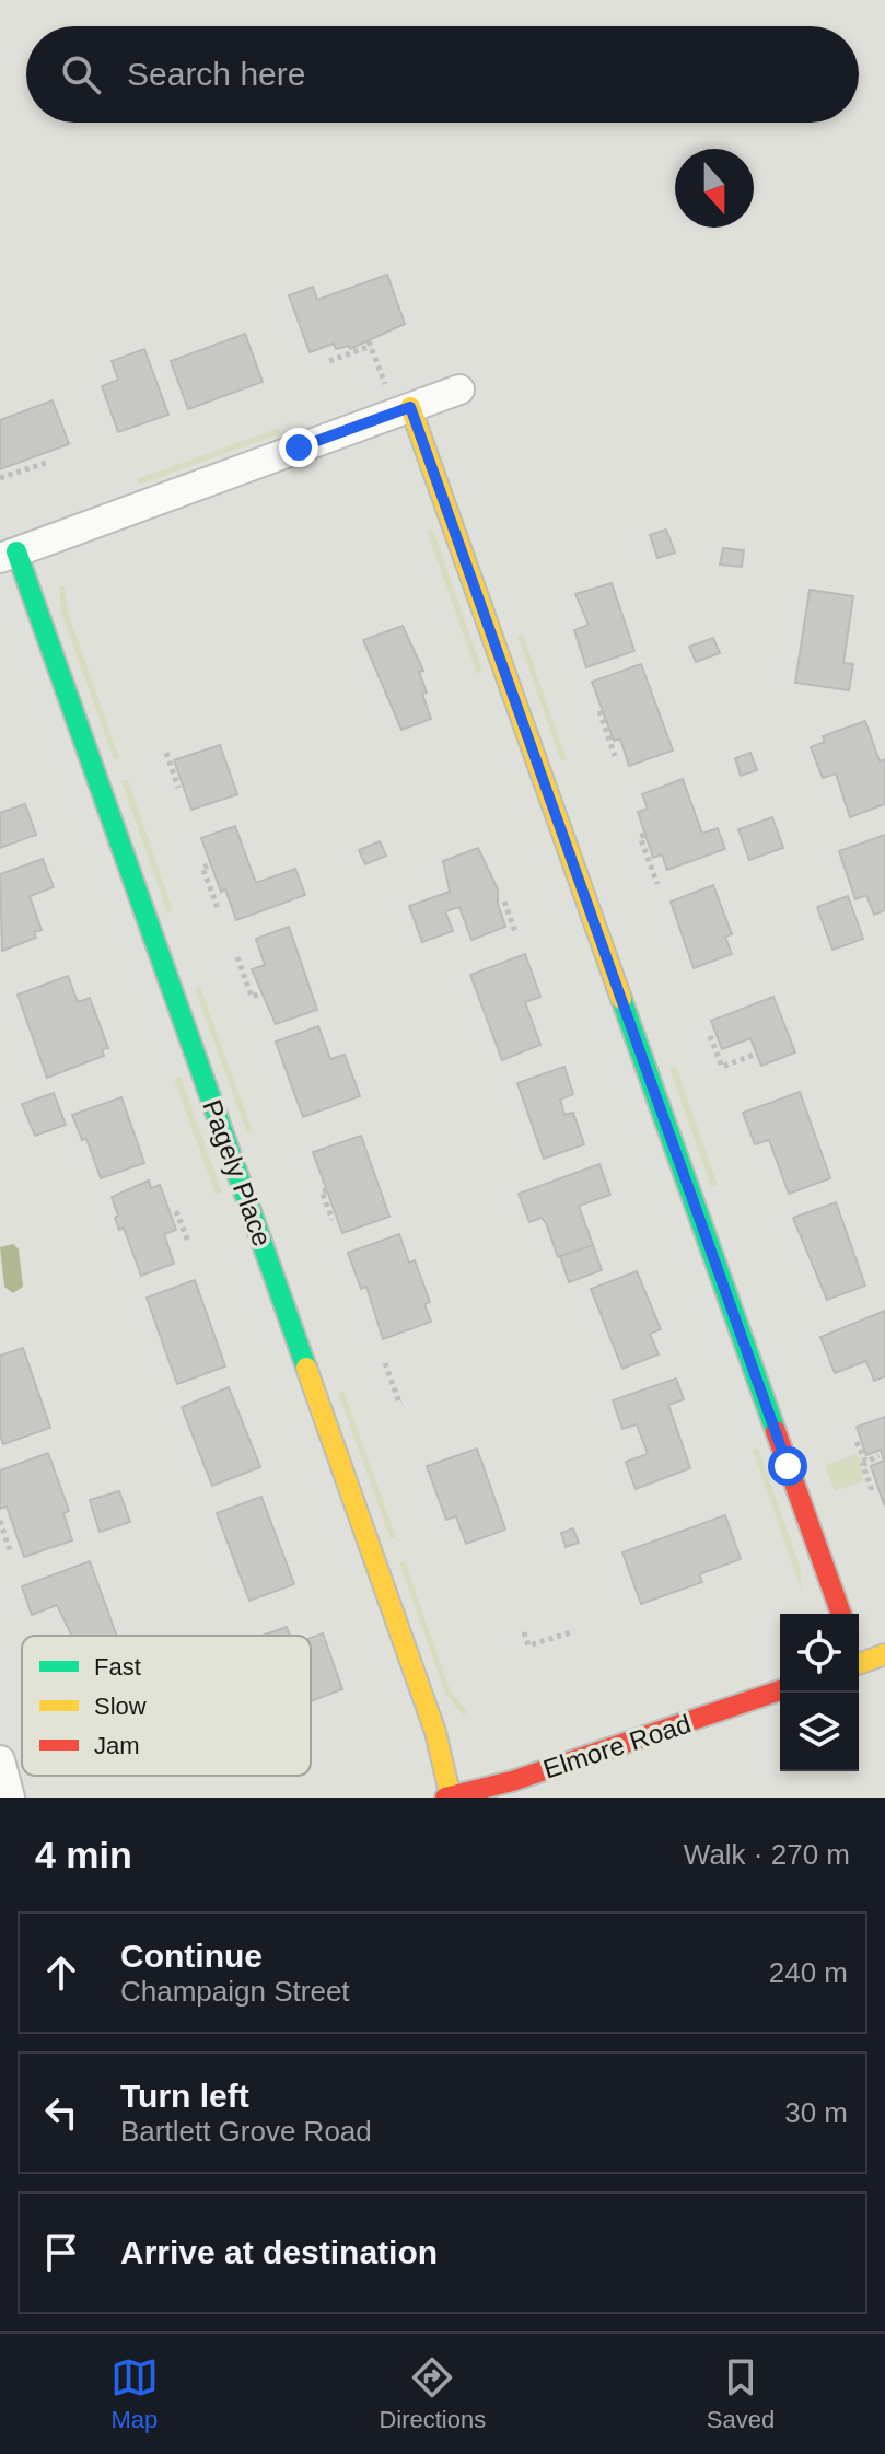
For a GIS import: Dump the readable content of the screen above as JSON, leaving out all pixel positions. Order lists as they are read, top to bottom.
{
  "streets": {
    "street": ["Pagely Place", "Elmore Road"]
  },
  "crossings": [
    ["Pagely Place", "Elmore Road"]
  ],
  "legend": ["Fast", "Slow", "Jam"],
  "north": "bottom",
  "page": {
    "search": "Search here",
    "heading": ["4 min", "Walk · 270 m"],
    "list": [
      ["Continue", "Champaign Street", "240 m"],
      ["Turn left", "Bartlett Grove Road", "30 m"],
      "Arrive at destination"
    ],
    "nav": ["Map", "Directions", "Saved"]
  }
}
